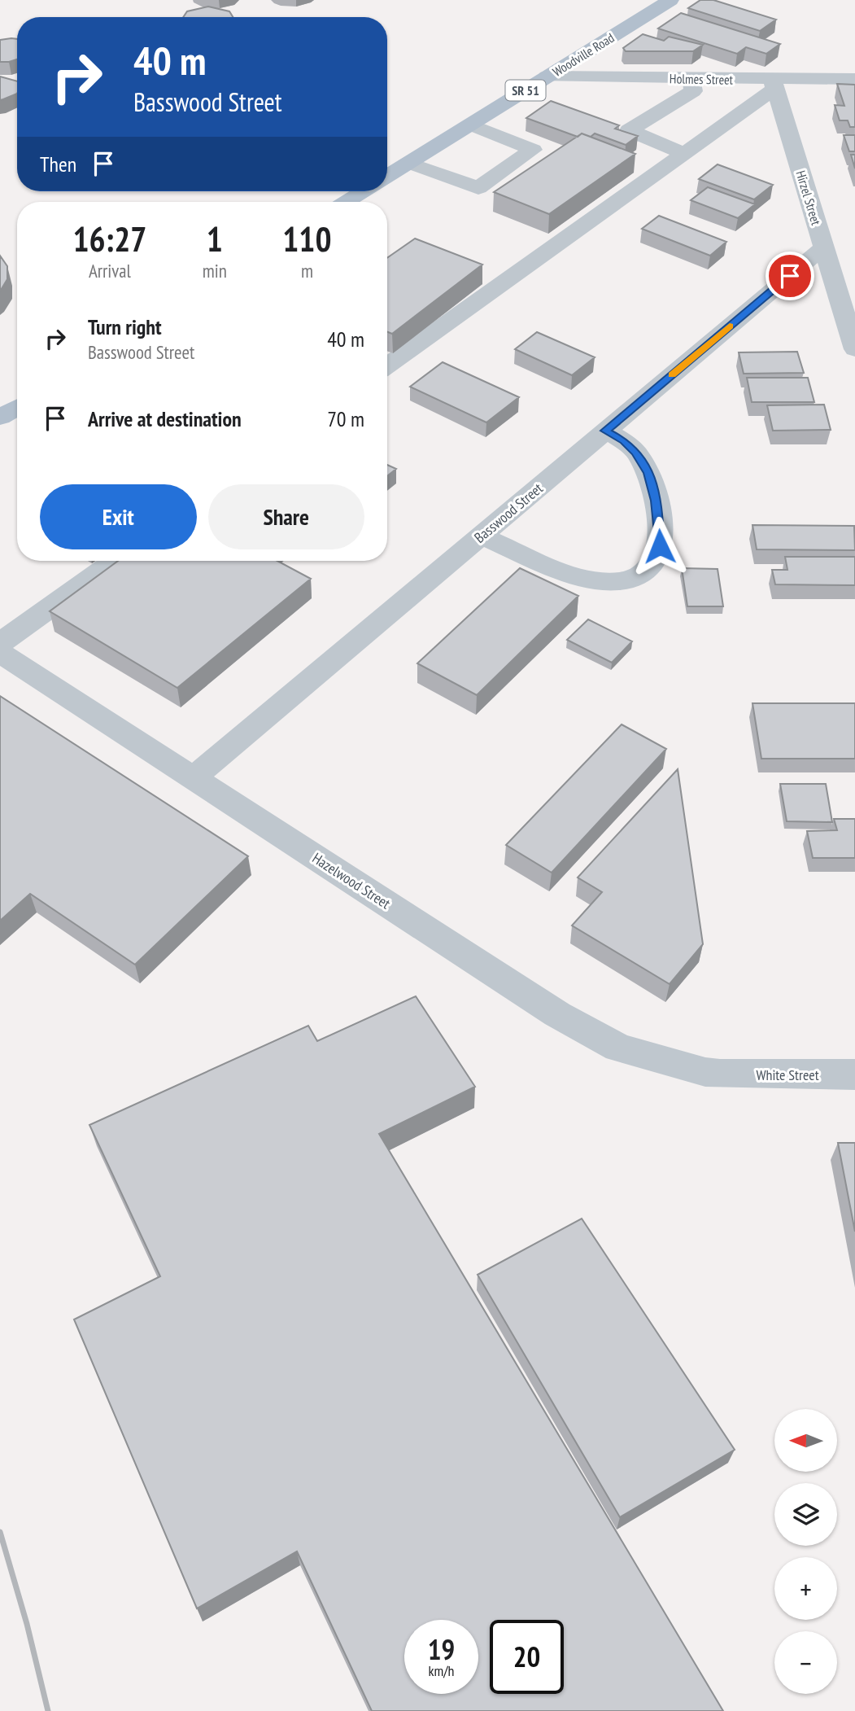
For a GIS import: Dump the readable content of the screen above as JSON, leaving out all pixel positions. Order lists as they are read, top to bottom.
{
  "streets": {
    "main road": ["Woodville Road", "SR 51"],
    "street": [
      "Holmes Street",
      "Hirzel Street",
      "Basswood Street",
      "Hazelwood Street",
      "White Street"
    ]
  },
  "crossings": [
    ["Woodville Road", "Holmes Street"],
    ["Holmes Street", "Hirzel Street"],
    ["Hirzel Street", "Basswood Street"],
    ["Basswood Street", "Hazelwood Street"],
    ["Hazelwood Street", "White Street"]
  ],
  "north": "left",
  "page": {
    "turn": ["40 m", "Basswood Street"],
    "then": "Then",
    "eta": [
      "16:27",
      "Arrival",
      "1",
      "min",
      "110",
      "m"
    ],
    "list": [
      {
        "name": "Turn right",
        "note": "Basswood Street",
        "value": "40 m"
      },
      {
        "name": "Arrive at destination",
        "value": "70 m"
      }
    ],
    "buttons": ["Exit", "Share"],
    "map_buttons": ["+", "−"],
    "speed": "19 km/h",
    "limit": "20"
  }
}
